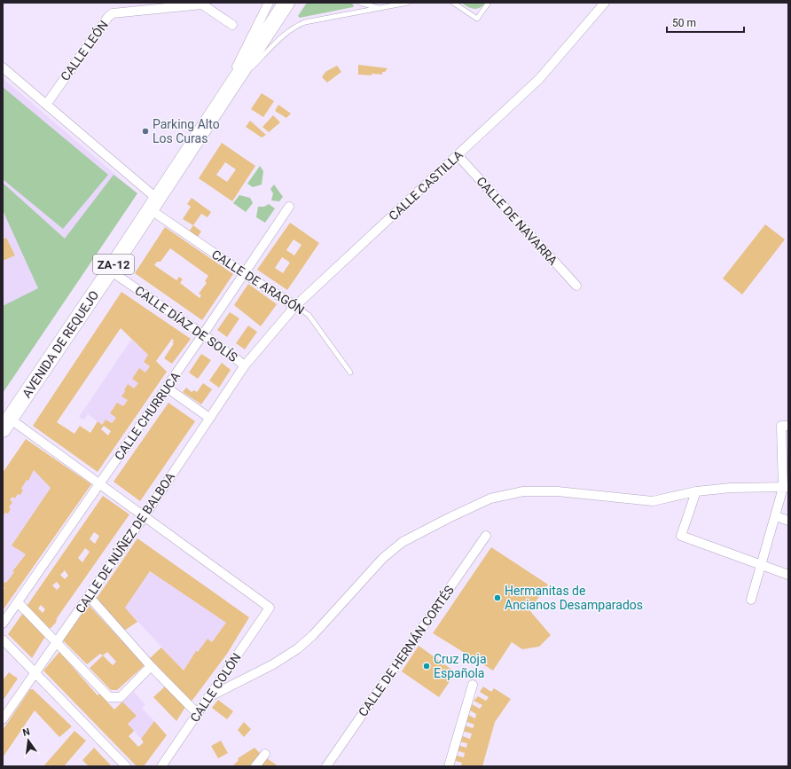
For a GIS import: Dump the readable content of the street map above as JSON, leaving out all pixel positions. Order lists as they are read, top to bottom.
{
  "streets": {
    "highway": ["ZA-12", "AVENIDA DE REQUEJO"],
    "street": [
      "CALLE LEÓN",
      "CALLE CASTILLA",
      "CALLE DE NAVARRA",
      "CALLE DE ARAGÓN",
      "CALLE DÍAZ DE SOLÍS",
      "CALLE CHURRUCA",
      "CALLE DE NÚÑEZ DE BALBOA",
      "CALLE DE HERNÁN CORTÉS",
      "CALLE COLÓN"
    ]
  },
  "crossings": [
    ["CALLE LEÓN", "CALLE DE ARAGÓN"],
    ["CALLE CASTILLA", "CALLE DE NAVARRA"],
    ["CALLE CASTILLA", "CALLE DE ARAGÓN"],
    ["CALLE CASTILLA", "CALLE DÍAZ DE SOLÍS"],
    ["CALLE CASTILLA", "CALLE DE NÚÑEZ DE BALBOA"],
    ["CALLE DE ARAGÓN", "AVENIDA DE REQUEJO"],
    ["CALLE DE ARAGÓN", "CALLE CHURRUCA"],
    ["CALLE DÍAZ DE SOLÍS", "AVENIDA DE REQUEJO"],
    ["CALLE DÍAZ DE SOLÍS", "CALLE CHURRUCA"],
    ["CALLE DÍAZ DE SOLÍS", "CALLE DE NÚÑEZ DE BALBOA"],
    ["CALLE DE NÚÑEZ DE BALBOA", "CALLE COLÓN"]
  ],
  "places": ["Parking Alto Los Curas", "Hermanitas de Ancianos Desamparados", "Cruz Roja Española"],
  "scale_bar": "50 m",
  "north": "top"
}
